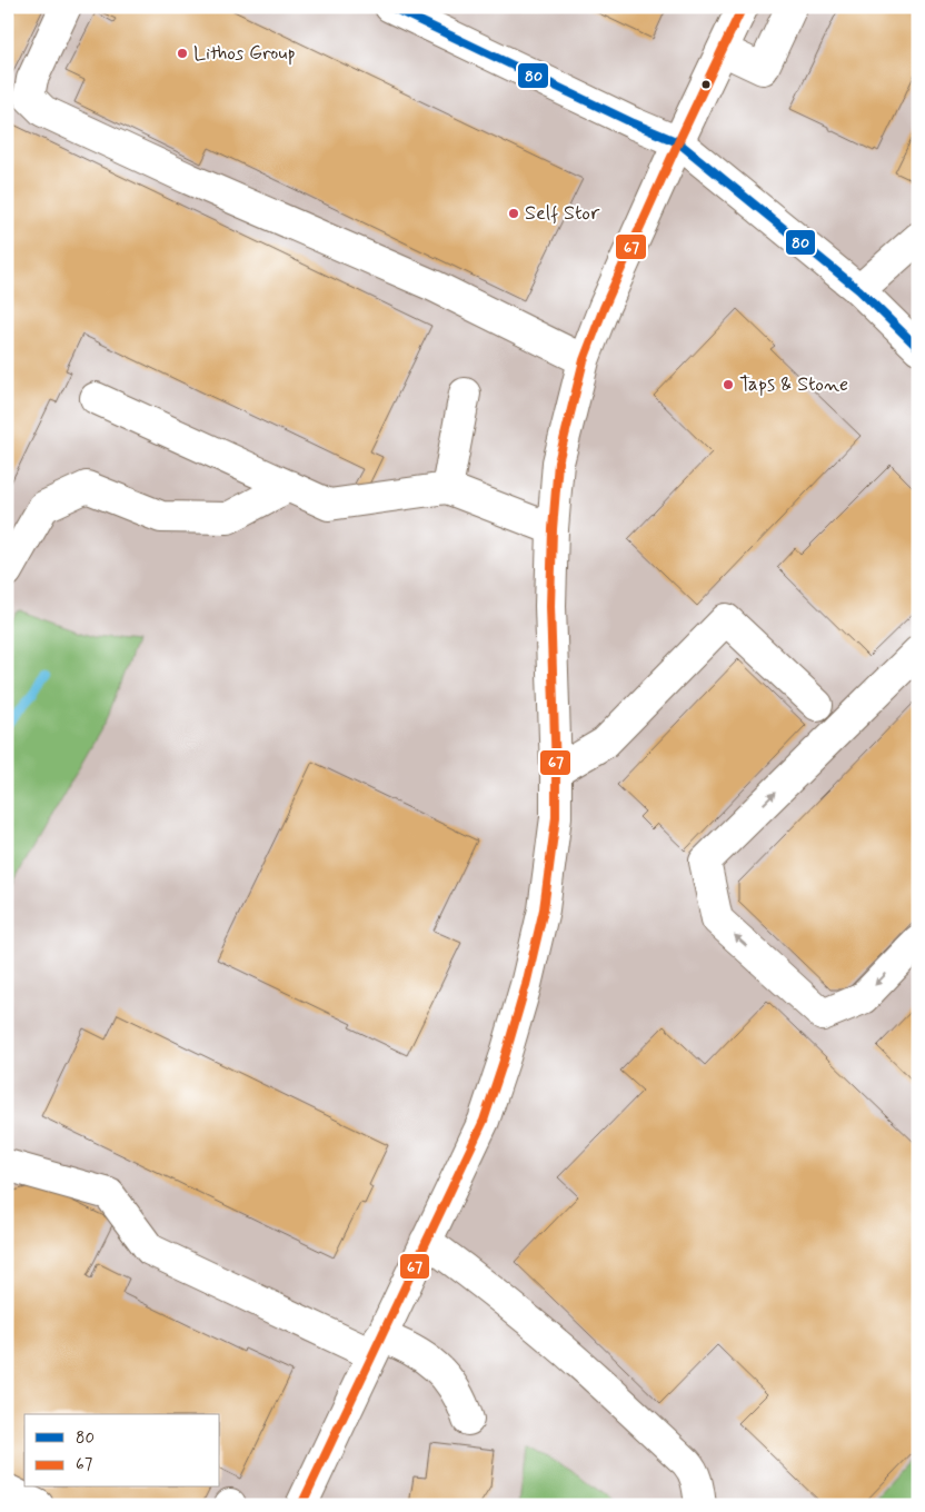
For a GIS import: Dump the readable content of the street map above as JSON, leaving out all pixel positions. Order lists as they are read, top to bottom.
{
  "places": ["Lithos Group", "Self Stor", "Taps & Stone"],
  "lines": ["transit line 80", "transit line 67"],
  "legend": ["80", "67"]
}
